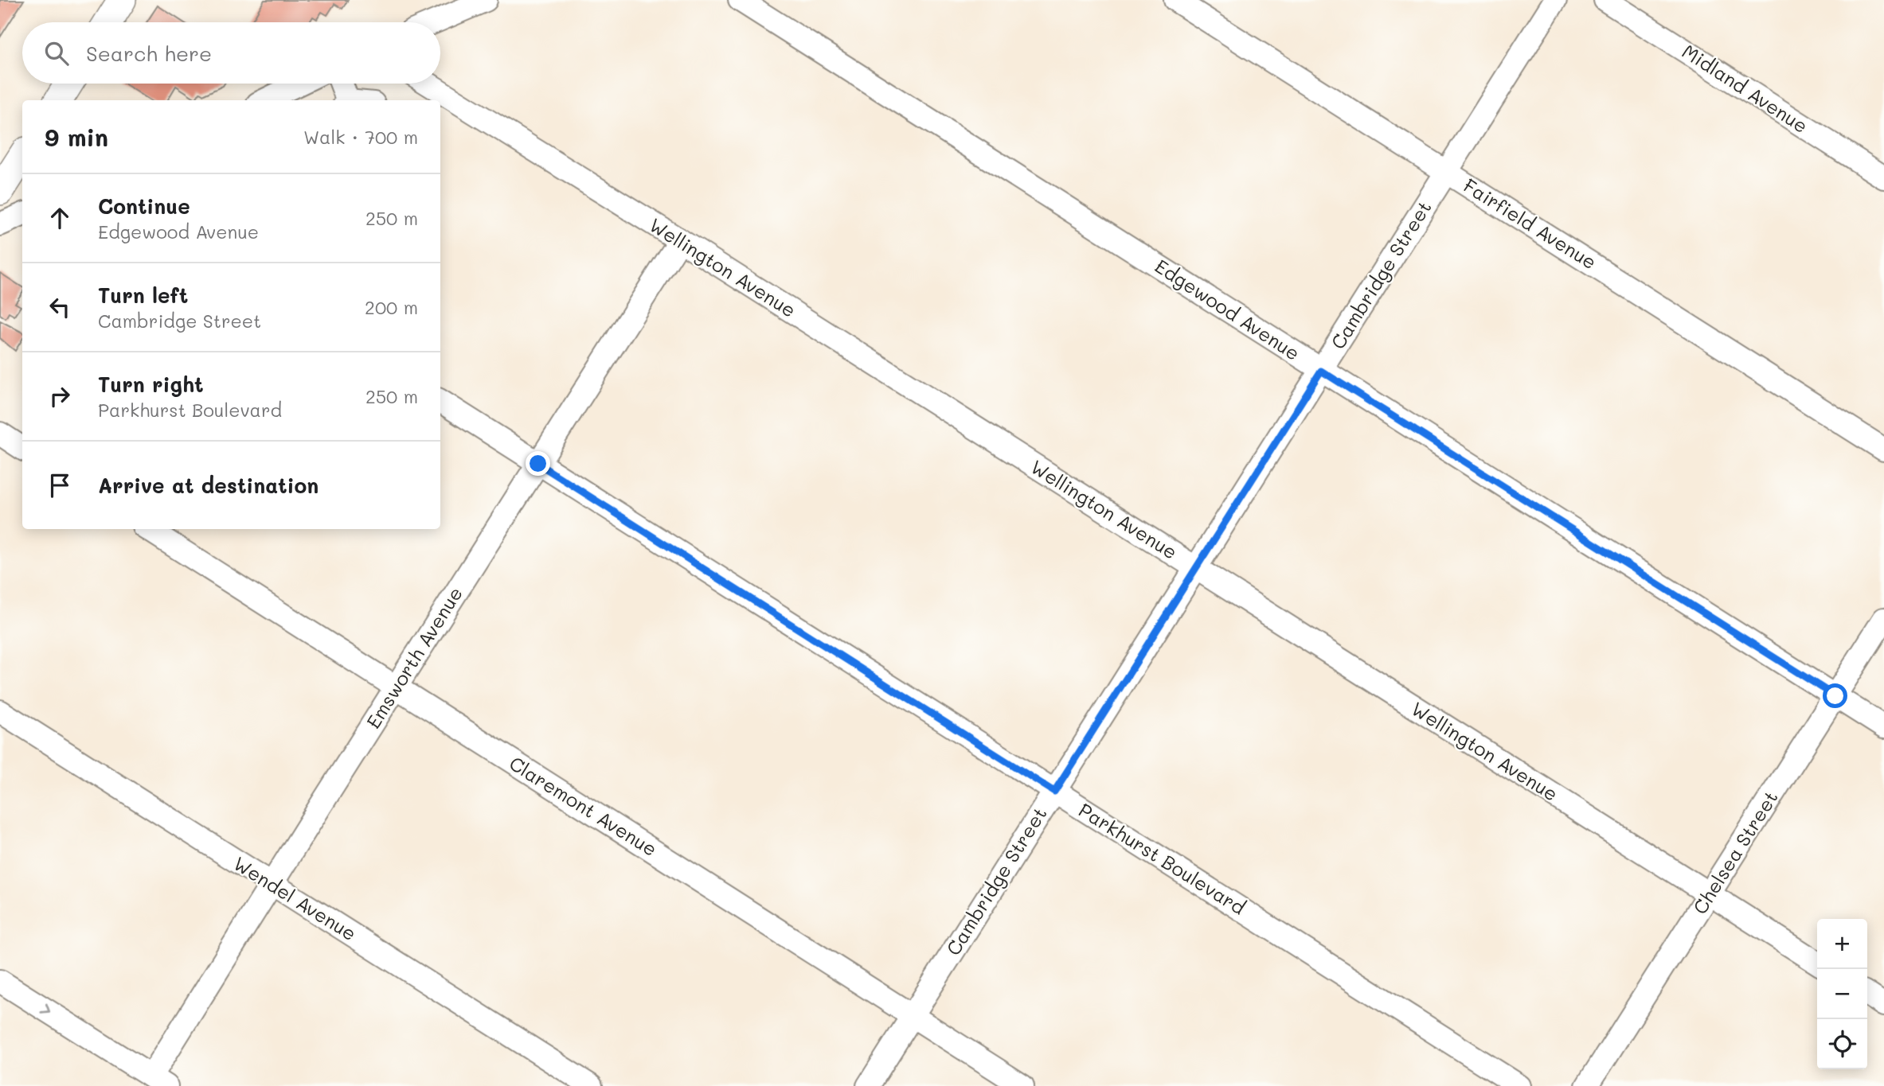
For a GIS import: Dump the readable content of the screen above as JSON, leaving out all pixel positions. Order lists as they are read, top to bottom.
{
  "streets": {
    "street": [
      "Midland Avenue",
      "Fairfield Avenue",
      "Wellington Avenue",
      "Cambridge Street",
      "Edgewood Avenue",
      "Emsworth Avenue",
      "Claremont Avenue",
      "Chelsea Street",
      "Parkhurst Boulevard",
      "Wendel Avenue"
    ]
  },
  "crossings": [
    ["Fairfield Avenue", "Cambridge Street"],
    ["Wellington Avenue", "Cambridge Street"],
    ["Wellington Avenue", "Emsworth Avenue"],
    ["Wellington Avenue", "Chelsea Street"],
    ["Cambridge Street", "Edgewood Avenue"],
    ["Cambridge Street", "Claremont Avenue"],
    ["Cambridge Street", "Parkhurst Boulevard"],
    ["Edgewood Avenue", "Chelsea Street"],
    ["Emsworth Avenue", "Claremont Avenue"],
    ["Emsworth Avenue", "Parkhurst Boulevard"],
    ["Emsworth Avenue", "Wendel Avenue"]
  ],
  "page": {
    "search": "Search here",
    "heading": ["9 min", "Walk · 700 m"],
    "list": [
      ["Continue", "Edgewood Avenue", "250 m"],
      ["Turn left", "Cambridge Street", "200 m"],
      ["Turn right", "Parkhurst Boulevard", "250 m"],
      "Arrive at destination"
    ],
    "map_buttons": ["+", "−"]
  }
}
